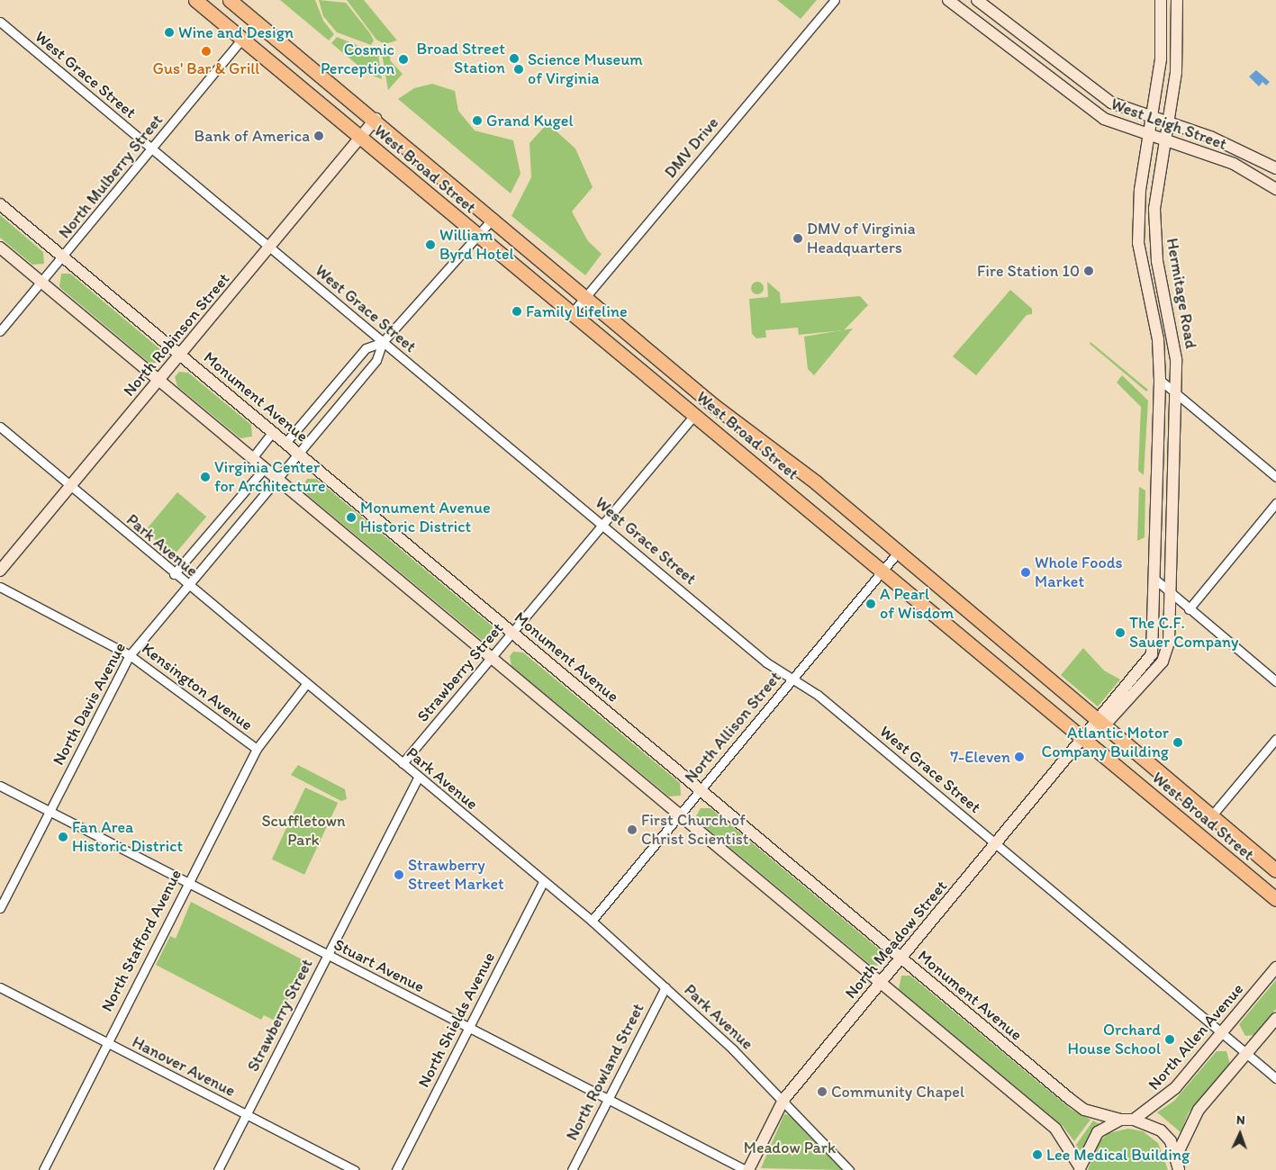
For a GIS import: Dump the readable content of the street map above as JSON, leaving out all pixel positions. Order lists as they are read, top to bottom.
{
  "streets": {
    "main road": ["West Broad Street"],
    "street": [
      "West Grace Street",
      "West Leigh Street",
      "DMV Drive",
      "North Mulberry Street",
      "Hermitage Road",
      "North Robinson Street",
      "Monument Avenue",
      "Park Avenue",
      "Strawberry Street",
      "Kensington Avenue",
      "North Davis Avenue",
      "North Allison Street",
      "North Meadow Street",
      "North Stafford Avenue",
      "Stuart Avenue",
      "North Shields Avenue",
      "North Allen Avenue",
      "Hanover Avenue",
      "North Rowland Street"
    ]
  },
  "crossings": [
    ["West Grace Street", "North Mulberry Street"],
    ["West Grace Street", "North Robinson Street"],
    ["West Grace Street", "Strawberry Street"],
    ["West Grace Street", "North Davis Avenue"],
    ["West Grace Street", "North Allison Street"],
    ["West Grace Street", "North Meadow Street"],
    ["West Grace Street", "North Allen Avenue"],
    ["West Leigh Street", "Hermitage Road"],
    ["DMV Drive", "West Broad Street"],
    ["West Broad Street", "North Mulberry Street"],
    ["West Broad Street", "North Robinson Street"],
    ["West Broad Street", "Strawberry Street"],
    ["West Broad Street", "North Davis Avenue"],
    ["West Broad Street", "North Allison Street"],
    ["West Broad Street", "North Meadow Street"],
    ["North Mulberry Street", "Monument Avenue"],
    ["Hermitage Road", "North Meadow Street"],
    ["North Robinson Street", "Monument Avenue"],
    ["North Robinson Street", "Park Avenue"],
    ["Monument Avenue", "Strawberry Street"],
    ["Monument Avenue", "North Davis Avenue"],
    ["Monument Avenue", "North Allison Street"],
    ["Monument Avenue", "North Meadow Street"],
    ["Monument Avenue", "North Allen Avenue"],
    ["Park Avenue", "Strawberry Street"],
    ["Park Avenue", "North Davis Avenue"],
    ["Park Avenue", "North Allison Street"],
    ["Park Avenue", "North Meadow Street"],
    ["Park Avenue", "North Stafford Avenue"],
    ["Park Avenue", "North Shields Avenue"],
    ["Park Avenue", "North Rowland Street"],
    ["Strawberry Street", "Stuart Avenue"],
    ["Strawberry Street", "Hanover Avenue"],
    ["Kensington Avenue", "North Davis Avenue"],
    ["Kensington Avenue", "North Stafford Avenue"],
    ["North Davis Avenue", "Stuart Avenue"],
    ["North Meadow Street", "Stuart Avenue"],
    ["North Stafford Avenue", "Stuart Avenue"],
    ["North Stafford Avenue", "Hanover Avenue"],
    ["Stuart Avenue", "North Shields Avenue"],
    ["Stuart Avenue", "North Rowland Street"]
  ],
  "parks": ["Scuffletown Park", "Meadow Park"],
  "places": [
    "Wine and Design",
    "Gus' Bar & Grill",
    "Broad Street Station",
    "Cosmic Perception",
    "Science Museum of Virginia",
    "Grand Kugel",
    "Bank of America",
    "DMV of Virginia Headquarters",
    "William Byrd Hotel",
    "Fire Station 10",
    "Family Lifeline",
    "Virginia Center for Architecture",
    "Monument Avenue Historic District",
    "Whole Foods Market",
    "A Pearl of Wisdom",
    "The C.F. Sauer Company",
    "Atlantic Motor Company Building",
    "7-Eleven",
    "First Church of Christ Scientist",
    "Fan Area Historic District",
    "Strawberry Street Market",
    "Orchard House School",
    "Community Chapel",
    "Lee Medical Building"
  ],
  "north": "top"
}
